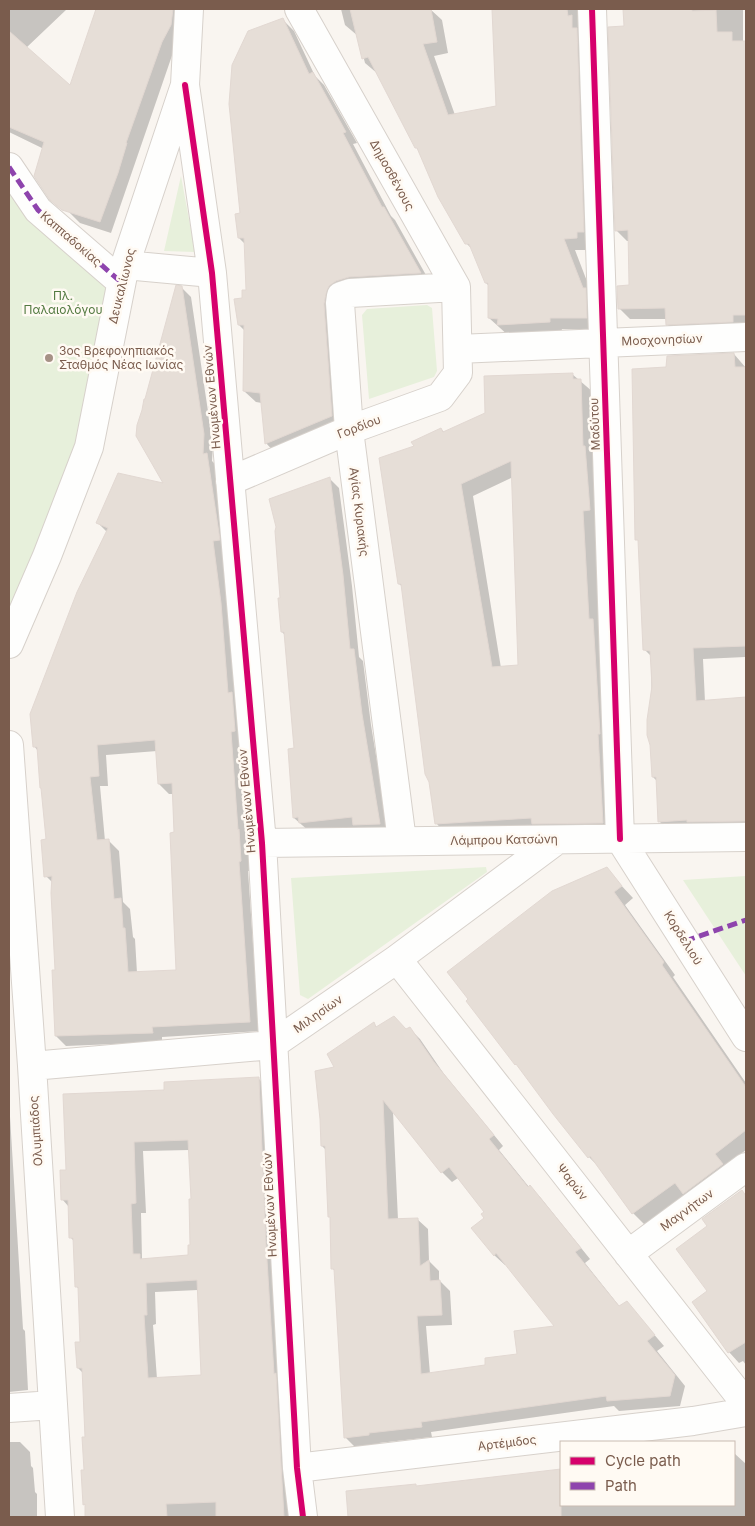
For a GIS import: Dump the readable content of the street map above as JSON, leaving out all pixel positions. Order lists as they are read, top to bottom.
{
  "streets": {
    "street": [
      "Δημοσθένους",
      "Καππαδοκίας",
      "Δευκαλίωνος",
      "Μοσχονησίων",
      "Ηνωμένων Εθνών",
      "Μαδύτου",
      "Γορδίου",
      "Αγίας Κυριακής",
      "Λάμπρου Κατσώνη",
      "Κορδελιού",
      "Μιλησίων",
      "Ολυμπιάδος",
      "Ψαρών",
      "Μαγνήτων",
      "Αρτέμιδος"
    ]
  },
  "crossings": [
    ["Δημοσθένους", "Μοσχονησίων"],
    ["Δημοσθένους", "Γορδίου"],
    ["Δημοσθένους", "Αγίας Κυριακής"],
    ["Καππαδοκίας", "Δευκαλίωνος"],
    ["Δευκαλίωνος", "Ηνωμένων Εθνών"],
    ["Μοσχονησίων", "Μαδύτου"],
    ["Μοσχονησίων", "Γορδίου"],
    ["Ηνωμένων Εθνών", "Γορδίου"],
    ["Ηνωμένων Εθνών", "Λάμπρου Κατσώνη"],
    ["Ηνωμένων Εθνών", "Μιλησίων"],
    ["Ηνωμένων Εθνών", "Αρτέμιδος"],
    ["Μαδύτου", "Λάμπρου Κατσώνη"],
    ["Μαδύτου", "Κορδελιού"],
    ["Γορδίου", "Αγίας Κυριακής"],
    ["Αγίας Κυριακής", "Λάμπρου Κατσώνη"],
    ["Λάμπρου Κατσώνη", "Κορδελιού"],
    ["Λάμπρου Κατσώνη", "Μιλησίων"],
    ["Μιλησίων", "Ολυμπιάδος"],
    ["Μιλησίων", "Ψαρών"],
    ["Ψαρών", "Μαγνήτων"]
  ],
  "parks": ["Πλ. Παλαιολόγου"],
  "places": ["3ος Βρεφονηπιακός Σταθμός Νέας Ιωνίας"],
  "legend": ["Cycle path", "Path"]
}
